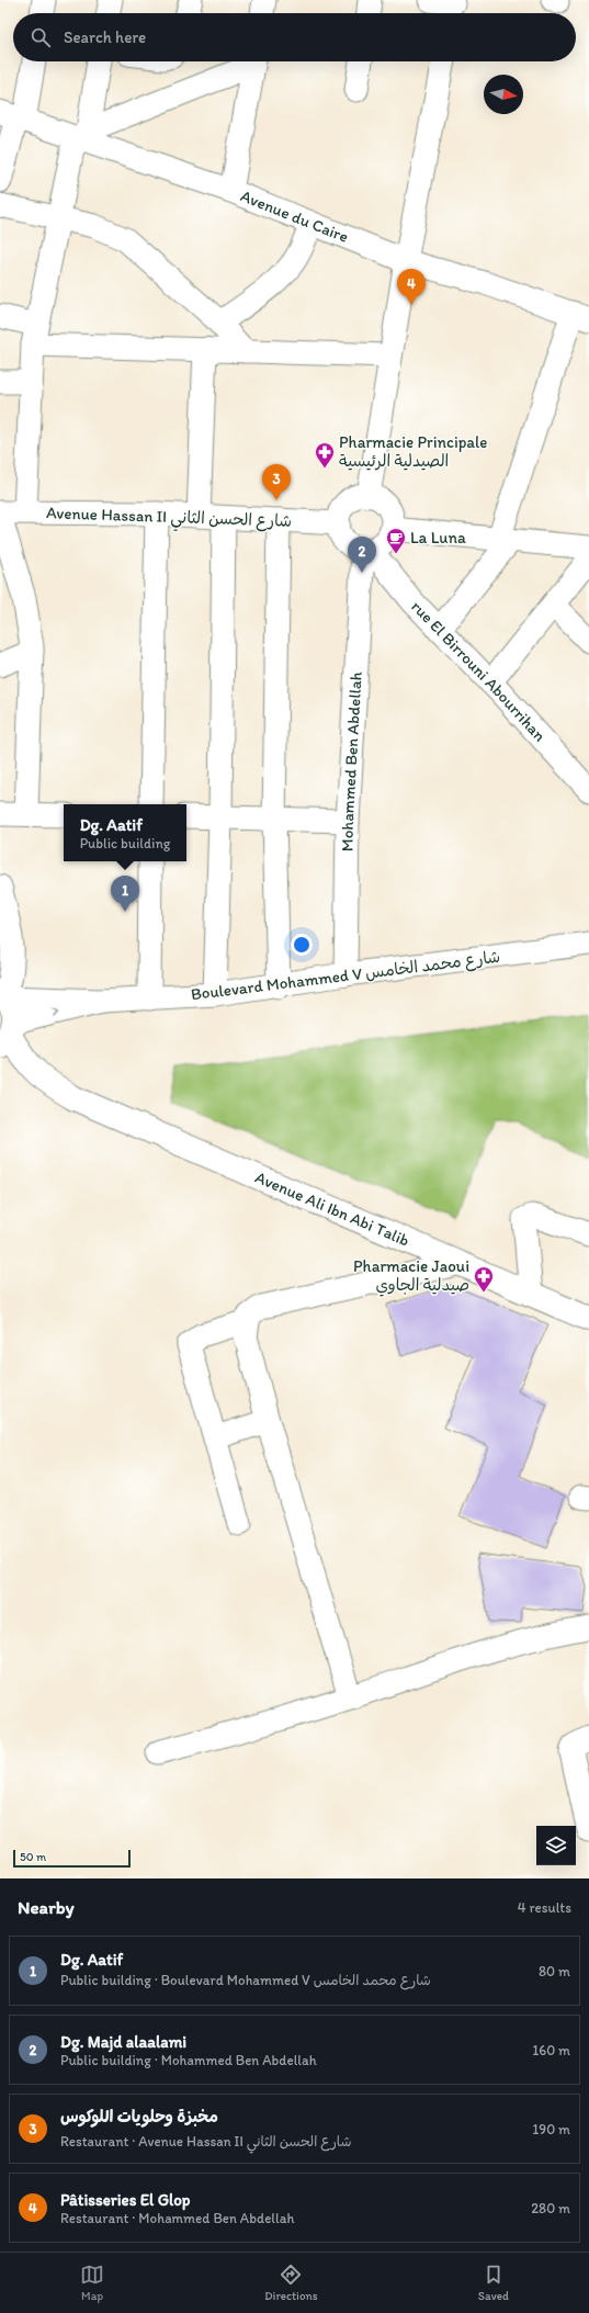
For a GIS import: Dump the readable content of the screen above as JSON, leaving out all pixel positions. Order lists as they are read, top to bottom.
{
  "streets": {
    "main road": ["Avenue Ali Ibn Abi Talib"],
    "street": [
      "Avenue du Caire",
      "Avenue Hassan II شارع الحسن الثاني",
      "rue El Birrouni Abourrihan",
      "Mohammed Ben Abdellah",
      "Boulevard Mohammed V شارع محمد الخامس"
    ]
  },
  "crossings": [
    ["Avenue Hassan II شارع الحسن الثاني", "rue El Birrouni Abourrihan"],
    ["Avenue Hassan II شارع الحسن الثاني", "Mohammed Ben Abdellah"],
    ["rue El Birrouni Abourrihan", "Mohammed Ben Abdellah"],
    ["Mohammed Ben Abdellah", "Boulevard Mohammed V شارع محمد الخامس"],
    ["Boulevard Mohammed V شارع محمد الخامس", "Avenue Ali Ibn Abi Talib"]
  ],
  "places": {
    "pharmacy": ["Pharmacie Principale الصيدلية الرئيسية", "Pharmacie Jaoui صيدلية الجاوي"],
    "cafe": ["La Luna"]
  },
  "scale_bar": "50 m",
  "north": "right",
  "page": {
    "search": "Search here",
    "pins": [
      "4",
      "3",
      "2",
      "1"
    ],
    "popup": ["Dg. Aatif", "Public building"],
    "scale": "50 m",
    "heading": ["Nearby", "4 results"],
    "list": [
      {
        "mark": "1",
        "name": "Dg. Aatif",
        "note": "Public building · Boulevard Mohammed V شارع محمد الخامس",
        "value": "80 m"
      },
      {
        "mark": "2",
        "name": "Dg. Majd alaalami",
        "note": "Public building · Mohammed Ben Abdellah",
        "value": "160 m"
      },
      {
        "mark": "3",
        "name": "مخبزة وحلويات اللوكوس",
        "note": "Restaurant · Avenue Hassan II شارع الحسن الثاني",
        "value": "190 m"
      },
      {
        "mark": "4",
        "name": "Pâtisseries El Glop",
        "note": "Restaurant · Mohammed Ben Abdellah",
        "value": "280 m"
      }
    ],
    "nav": ["Map", "Directions", "Saved"]
  }
}
